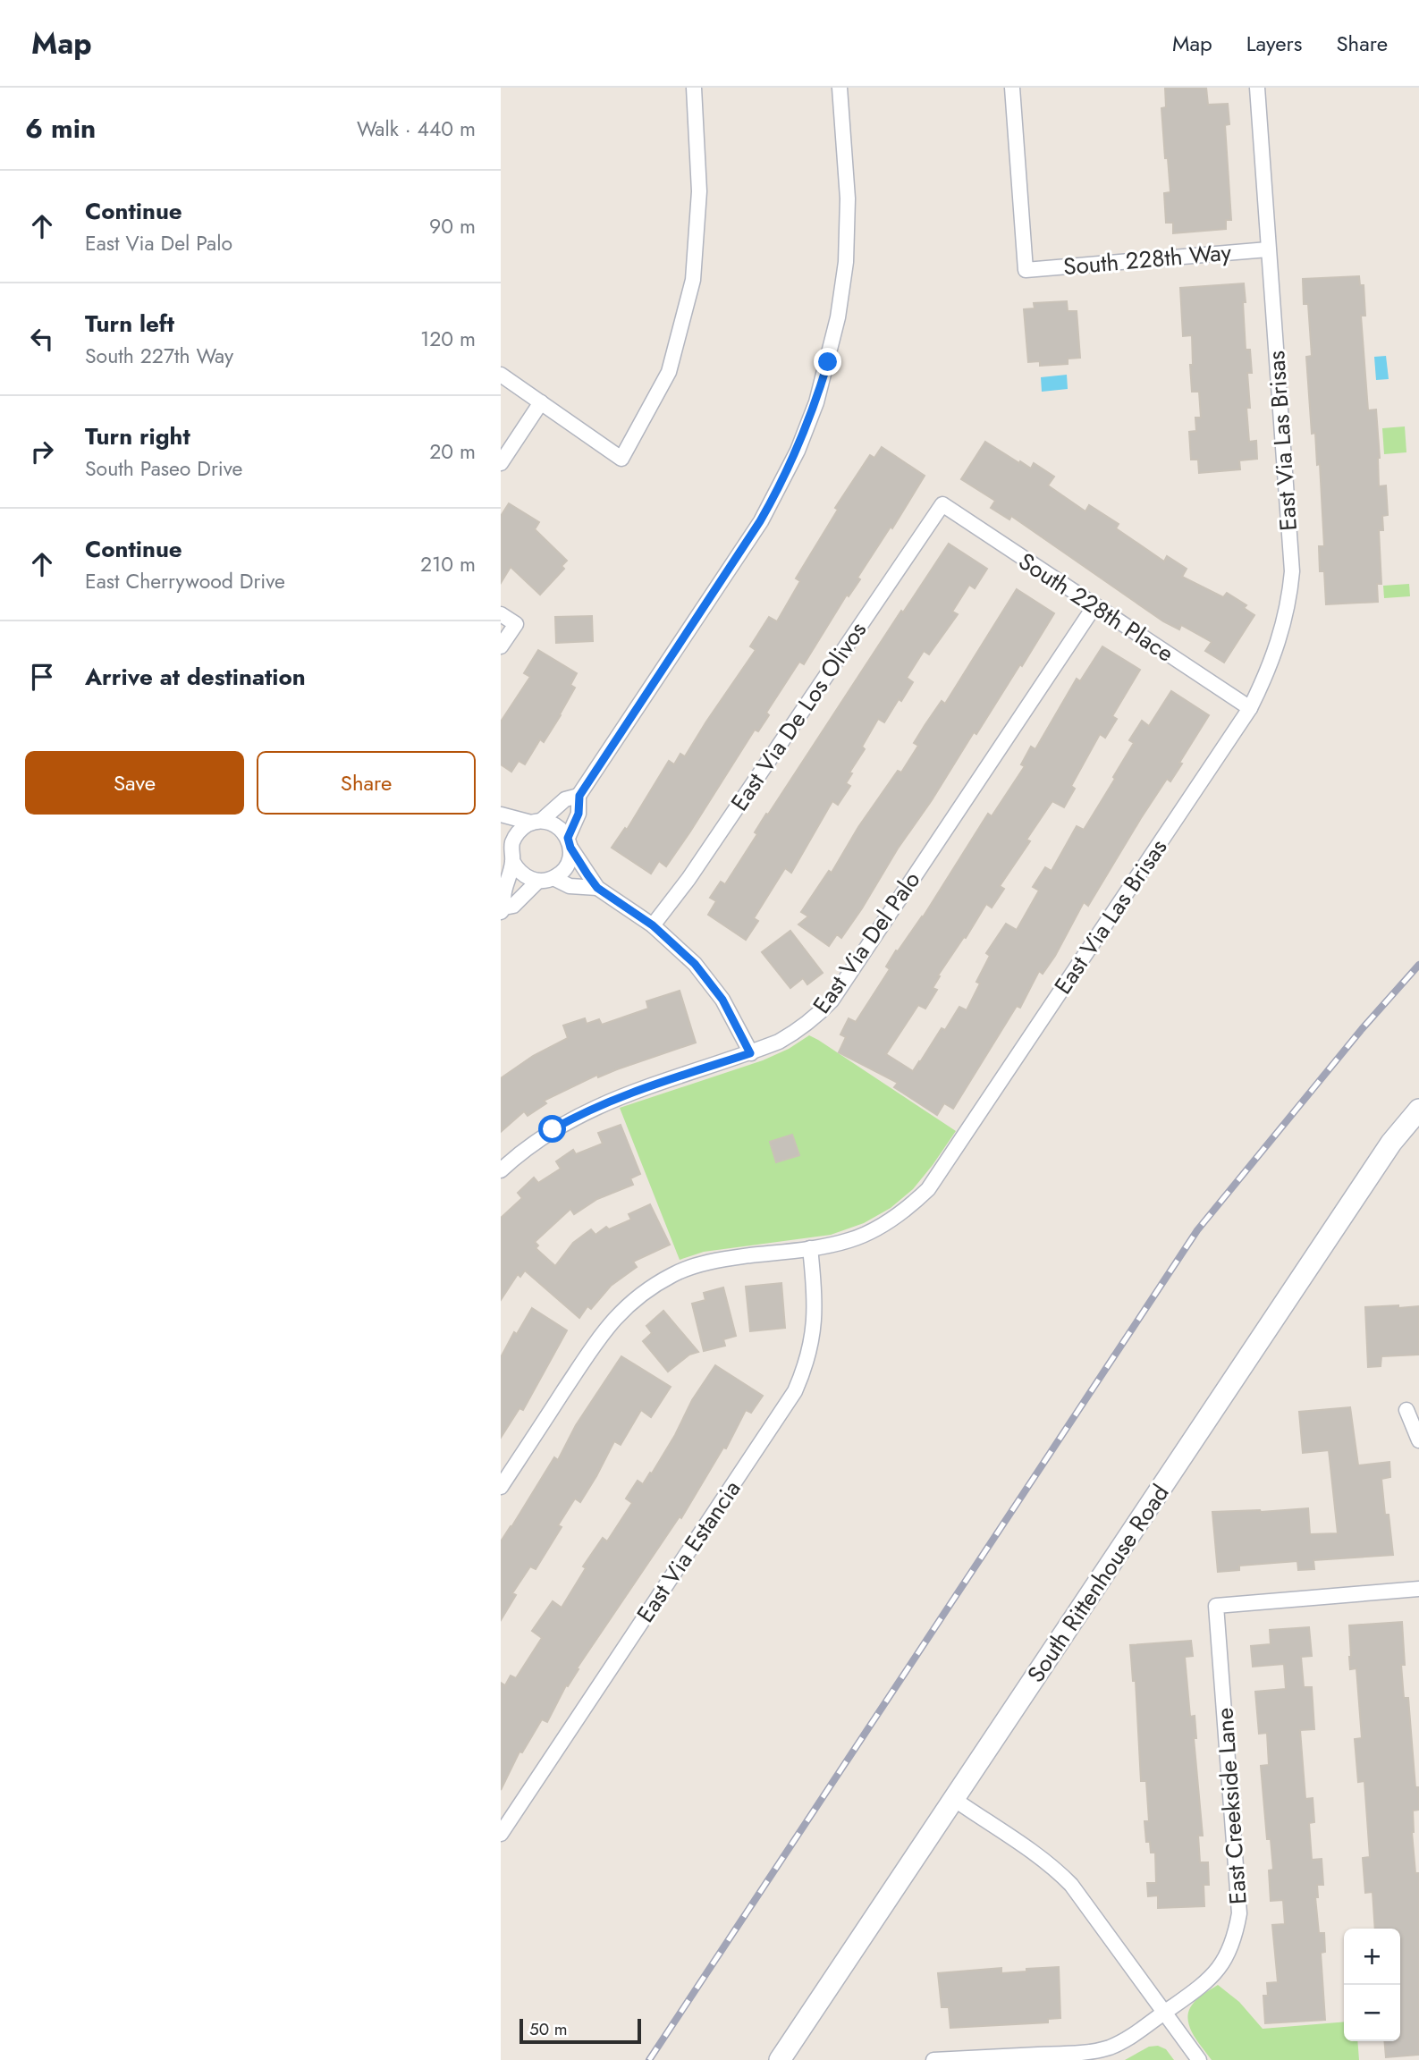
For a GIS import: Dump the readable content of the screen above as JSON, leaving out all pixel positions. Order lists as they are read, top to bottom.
{
  "streets": {
    "main road": ["South Rittenhouse Road"],
    "street": [
      "South 228th Way",
      "East Via Las Brisas",
      "South 228th Place",
      "East Via De Los Olivos",
      "East Via Del Palo",
      "East Via Estancia",
      "East Creekside Lane"
    ]
  },
  "crossings": [
    ["South 228th Way", "East Via Las Brisas"],
    ["East Via Las Brisas", "South 228th Place"],
    ["East Via Las Brisas", "East Via Estancia"],
    ["South 228th Place", "East Via De Los Olivos"],
    ["South 228th Place", "East Via Del Palo"]
  ],
  "scale_bar": "50 m",
  "page": {
    "header": "Map",
    "nav": ["Map", "Layers", "Share"],
    "heading": ["6 min", "Walk · 440 m"],
    "list": [
      ["Continue", "East Via Del Palo", "90 m"],
      ["Turn left", "South 227th Way", "120 m"],
      ["Turn right", "South Paseo Drive", "20 m"],
      ["Continue", "East Cherrywood Drive", "210 m"],
      "Arrive at destination"
    ],
    "buttons": ["Save", "Share"],
    "map_buttons": ["+", "−"],
    "scale": "50 m"
  }
}
